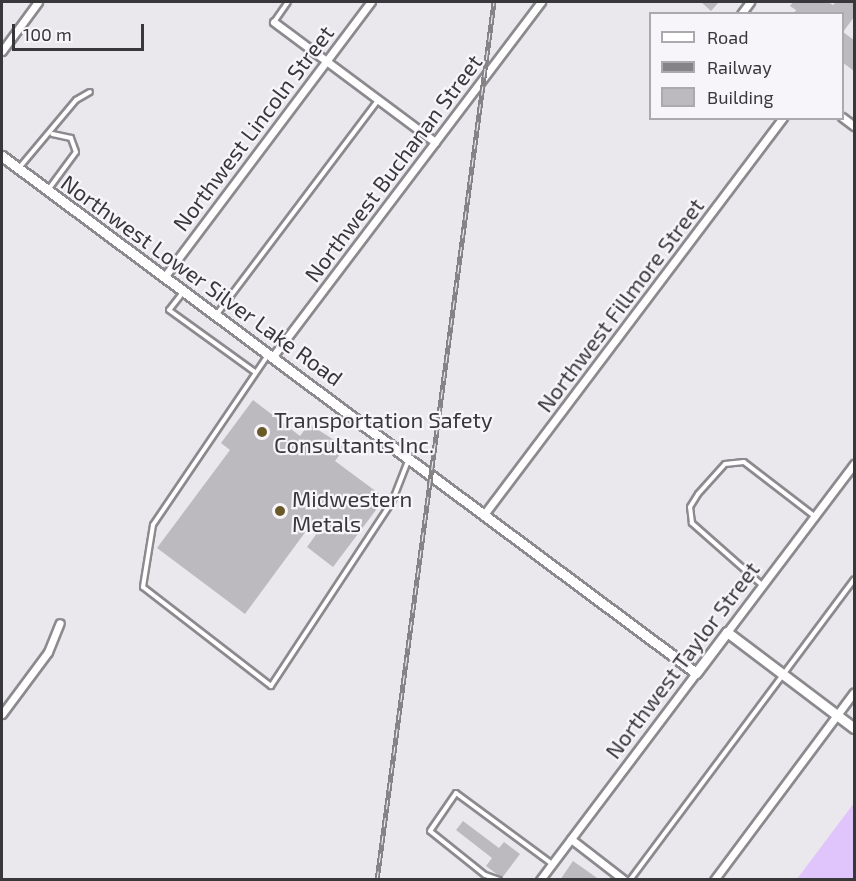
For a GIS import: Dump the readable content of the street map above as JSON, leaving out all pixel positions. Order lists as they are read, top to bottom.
{
  "streets": {
    "street": [
      "Northwest Lincoln Street",
      "Northwest Buchanan Street",
      "Northwest Lower Silver Lake Road",
      "Northwest Fillmore Street",
      "Northwest Taylor Street"
    ]
  },
  "crossings": [
    ["Northwest Lincoln Street", "Northwest Lower Silver Lake Road"],
    ["Northwest Buchanan Street", "Northwest Lower Silver Lake Road"],
    ["Northwest Lower Silver Lake Road", "Northwest Fillmore Street"],
    ["Northwest Lower Silver Lake Road", "Northwest Taylor Street"]
  ],
  "places": ["Transportation Safety Consultants Inc.", "Midwestern Metals"],
  "legend": ["Road", "Railway", "Building"],
  "scale_bar": "100 m"
}
